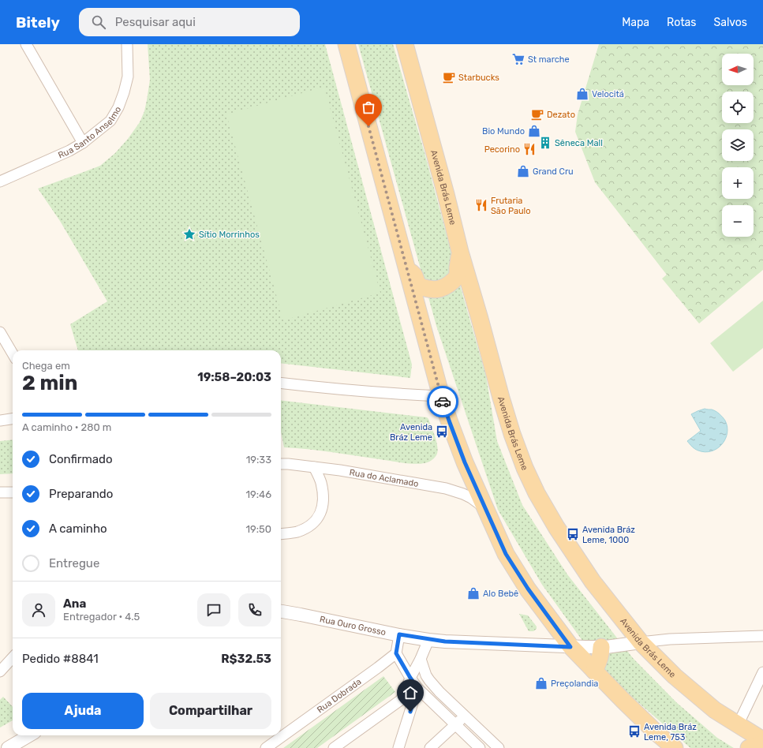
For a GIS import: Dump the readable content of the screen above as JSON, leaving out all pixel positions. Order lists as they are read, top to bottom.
{
  "streets": {
    "main road": ["Avenida Brás Leme"],
    "street": [
      "Rua Santo Anselmo",
      "Rua do Aclamado",
      "Rua Ouro Grosso",
      "Rua Dobrada"
    ]
  },
  "crossings": [
    ["Avenida Brás Leme", "Rua Ouro Grosso"]
  ],
  "places": {
    "supermarket": ["St marche"],
    "cafe": ["Starbucks", "Dezato"],
    "shop": [
      "Velocitá",
      "Bio Mundo",
      "Grand Cru",
      "Alo Bebê",
      "Preçolandia"
    ],
    "building": ["Sêneca Mall"],
    "restaurant": ["Pecorino", "Frutaria São Paulo"],
    "place": ["Sítio Morrinhos"],
    "bus stop": ["Avenida Bráz Leme", "Avenida Bráz Leme, 1000", "Avenida Bráz Leme, 753"]
  },
  "north": "left",
  "page": {
    "header": "Bitely",
    "search": "Pesquisar aqui",
    "nav": ["Mapa", "Rotas", "Salvos"],
    "map_buttons": ["+", "−"],
    "heading": ["2 min", "Chega em", "19:58–20:03"],
    "panel": [
      "Ana",
      "Entregador · 4.5",
      "Pedido #8841",
      "R$32.53"
    ],
    "bar": "A caminho · 280 m",
    "list": [
      ["Confirmado", "19:33"],
      ["Preparando", "19:46"],
      ["A caminho", "19:50"],
      "Entregue"
    ],
    "buttons": ["Ajuda", "Compartilhar"]
  }
}
